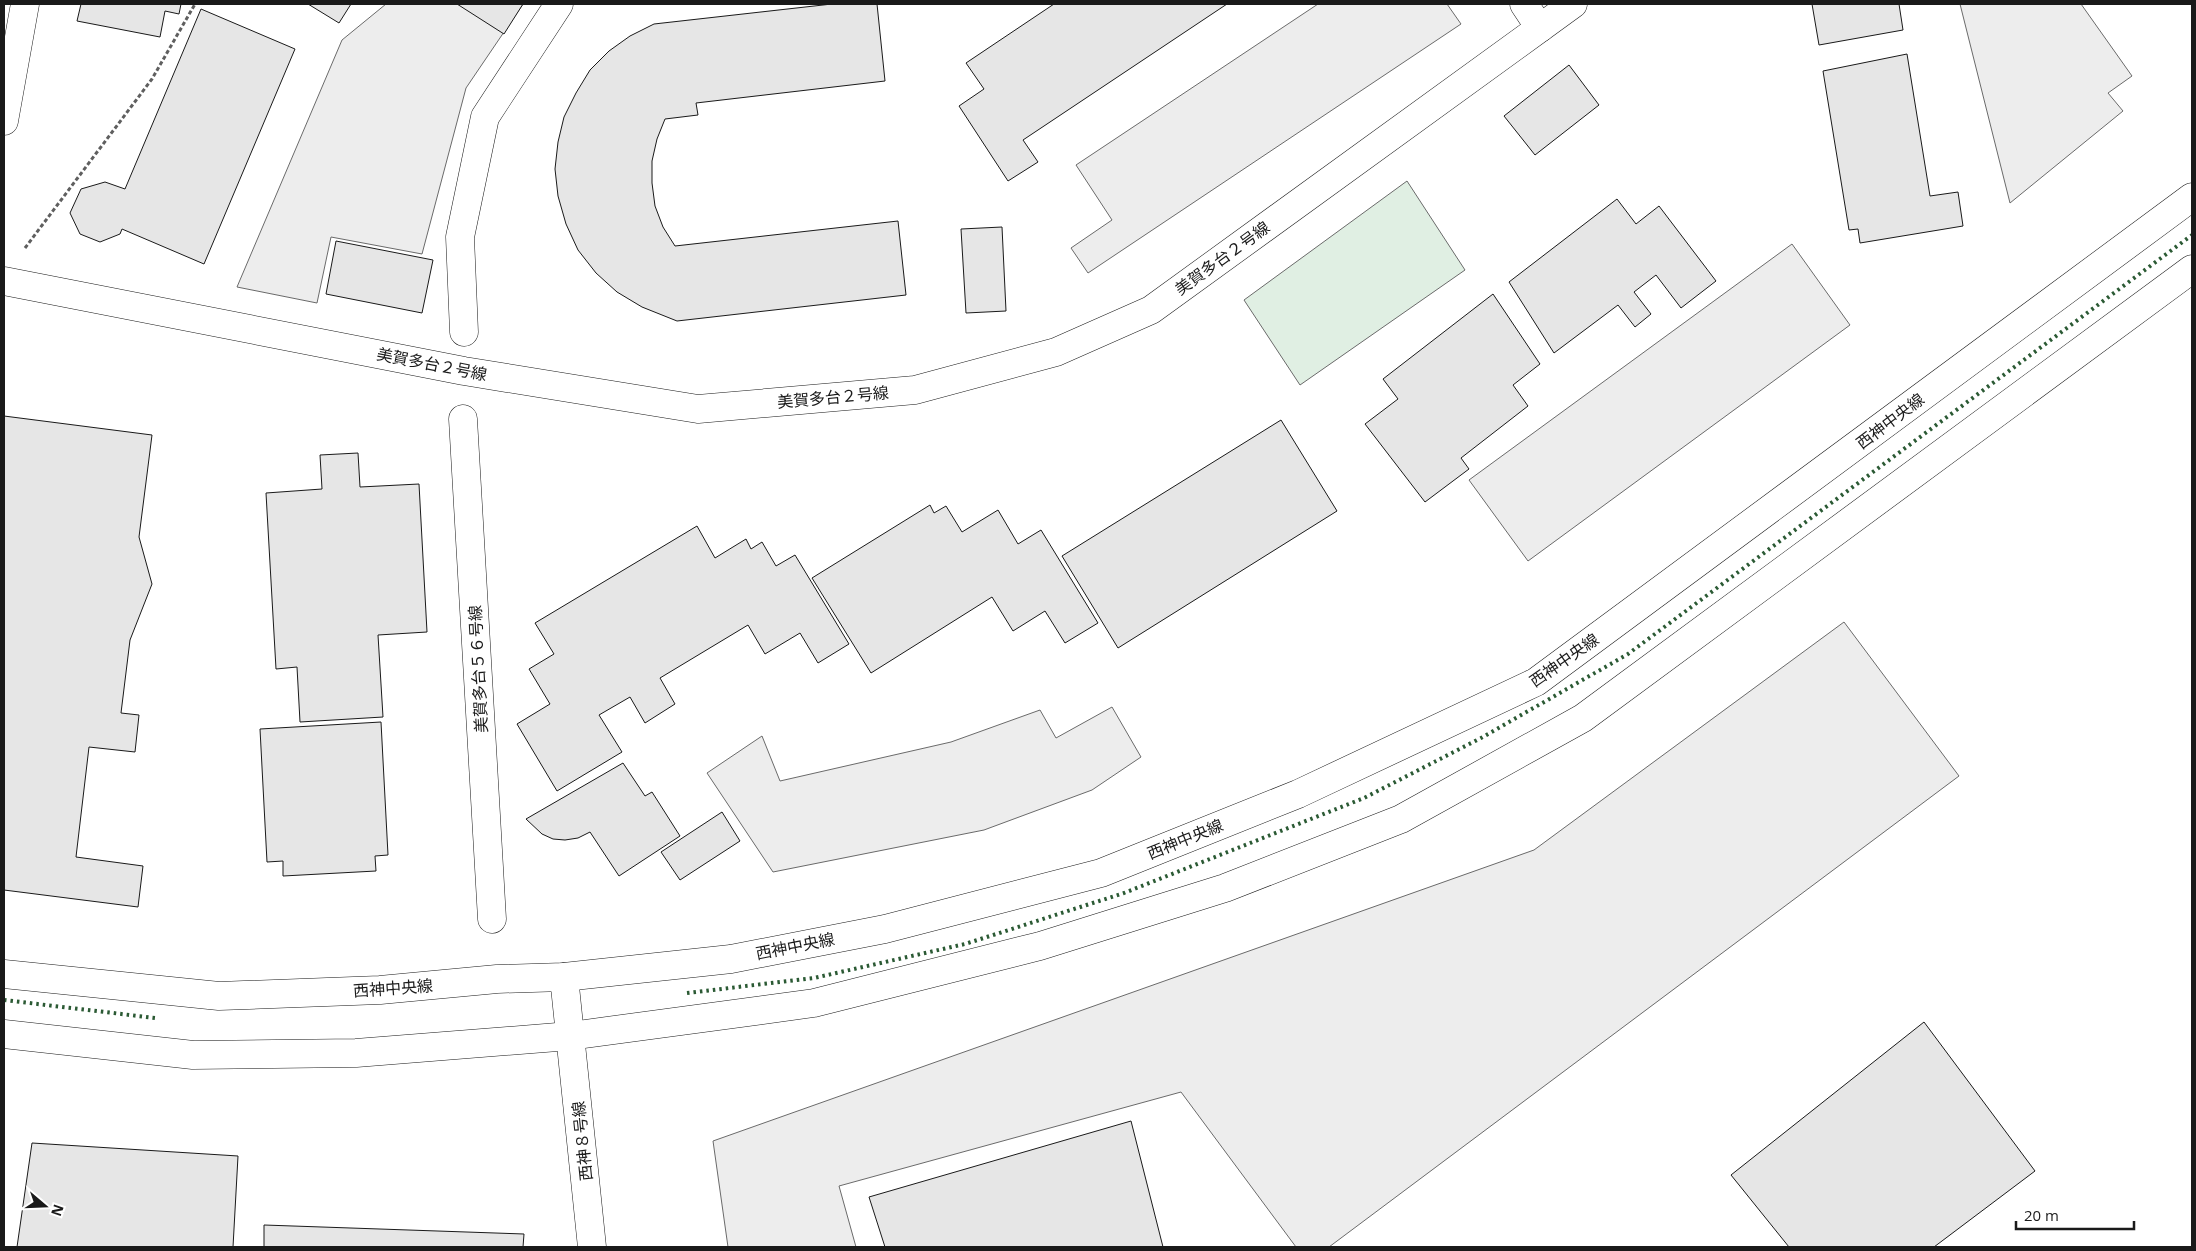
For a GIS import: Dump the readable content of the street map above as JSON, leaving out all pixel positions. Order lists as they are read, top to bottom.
{
  "streets": {
    "street": [
      "美賀多台２号線",
      "西神中央線",
      "美賀多台５６号線",
      "西神８号線"
    ]
  },
  "crossings": [
    ["西神中央線", "西神８号線"]
  ],
  "scale_bar": "20 m",
  "north": "right"
}
